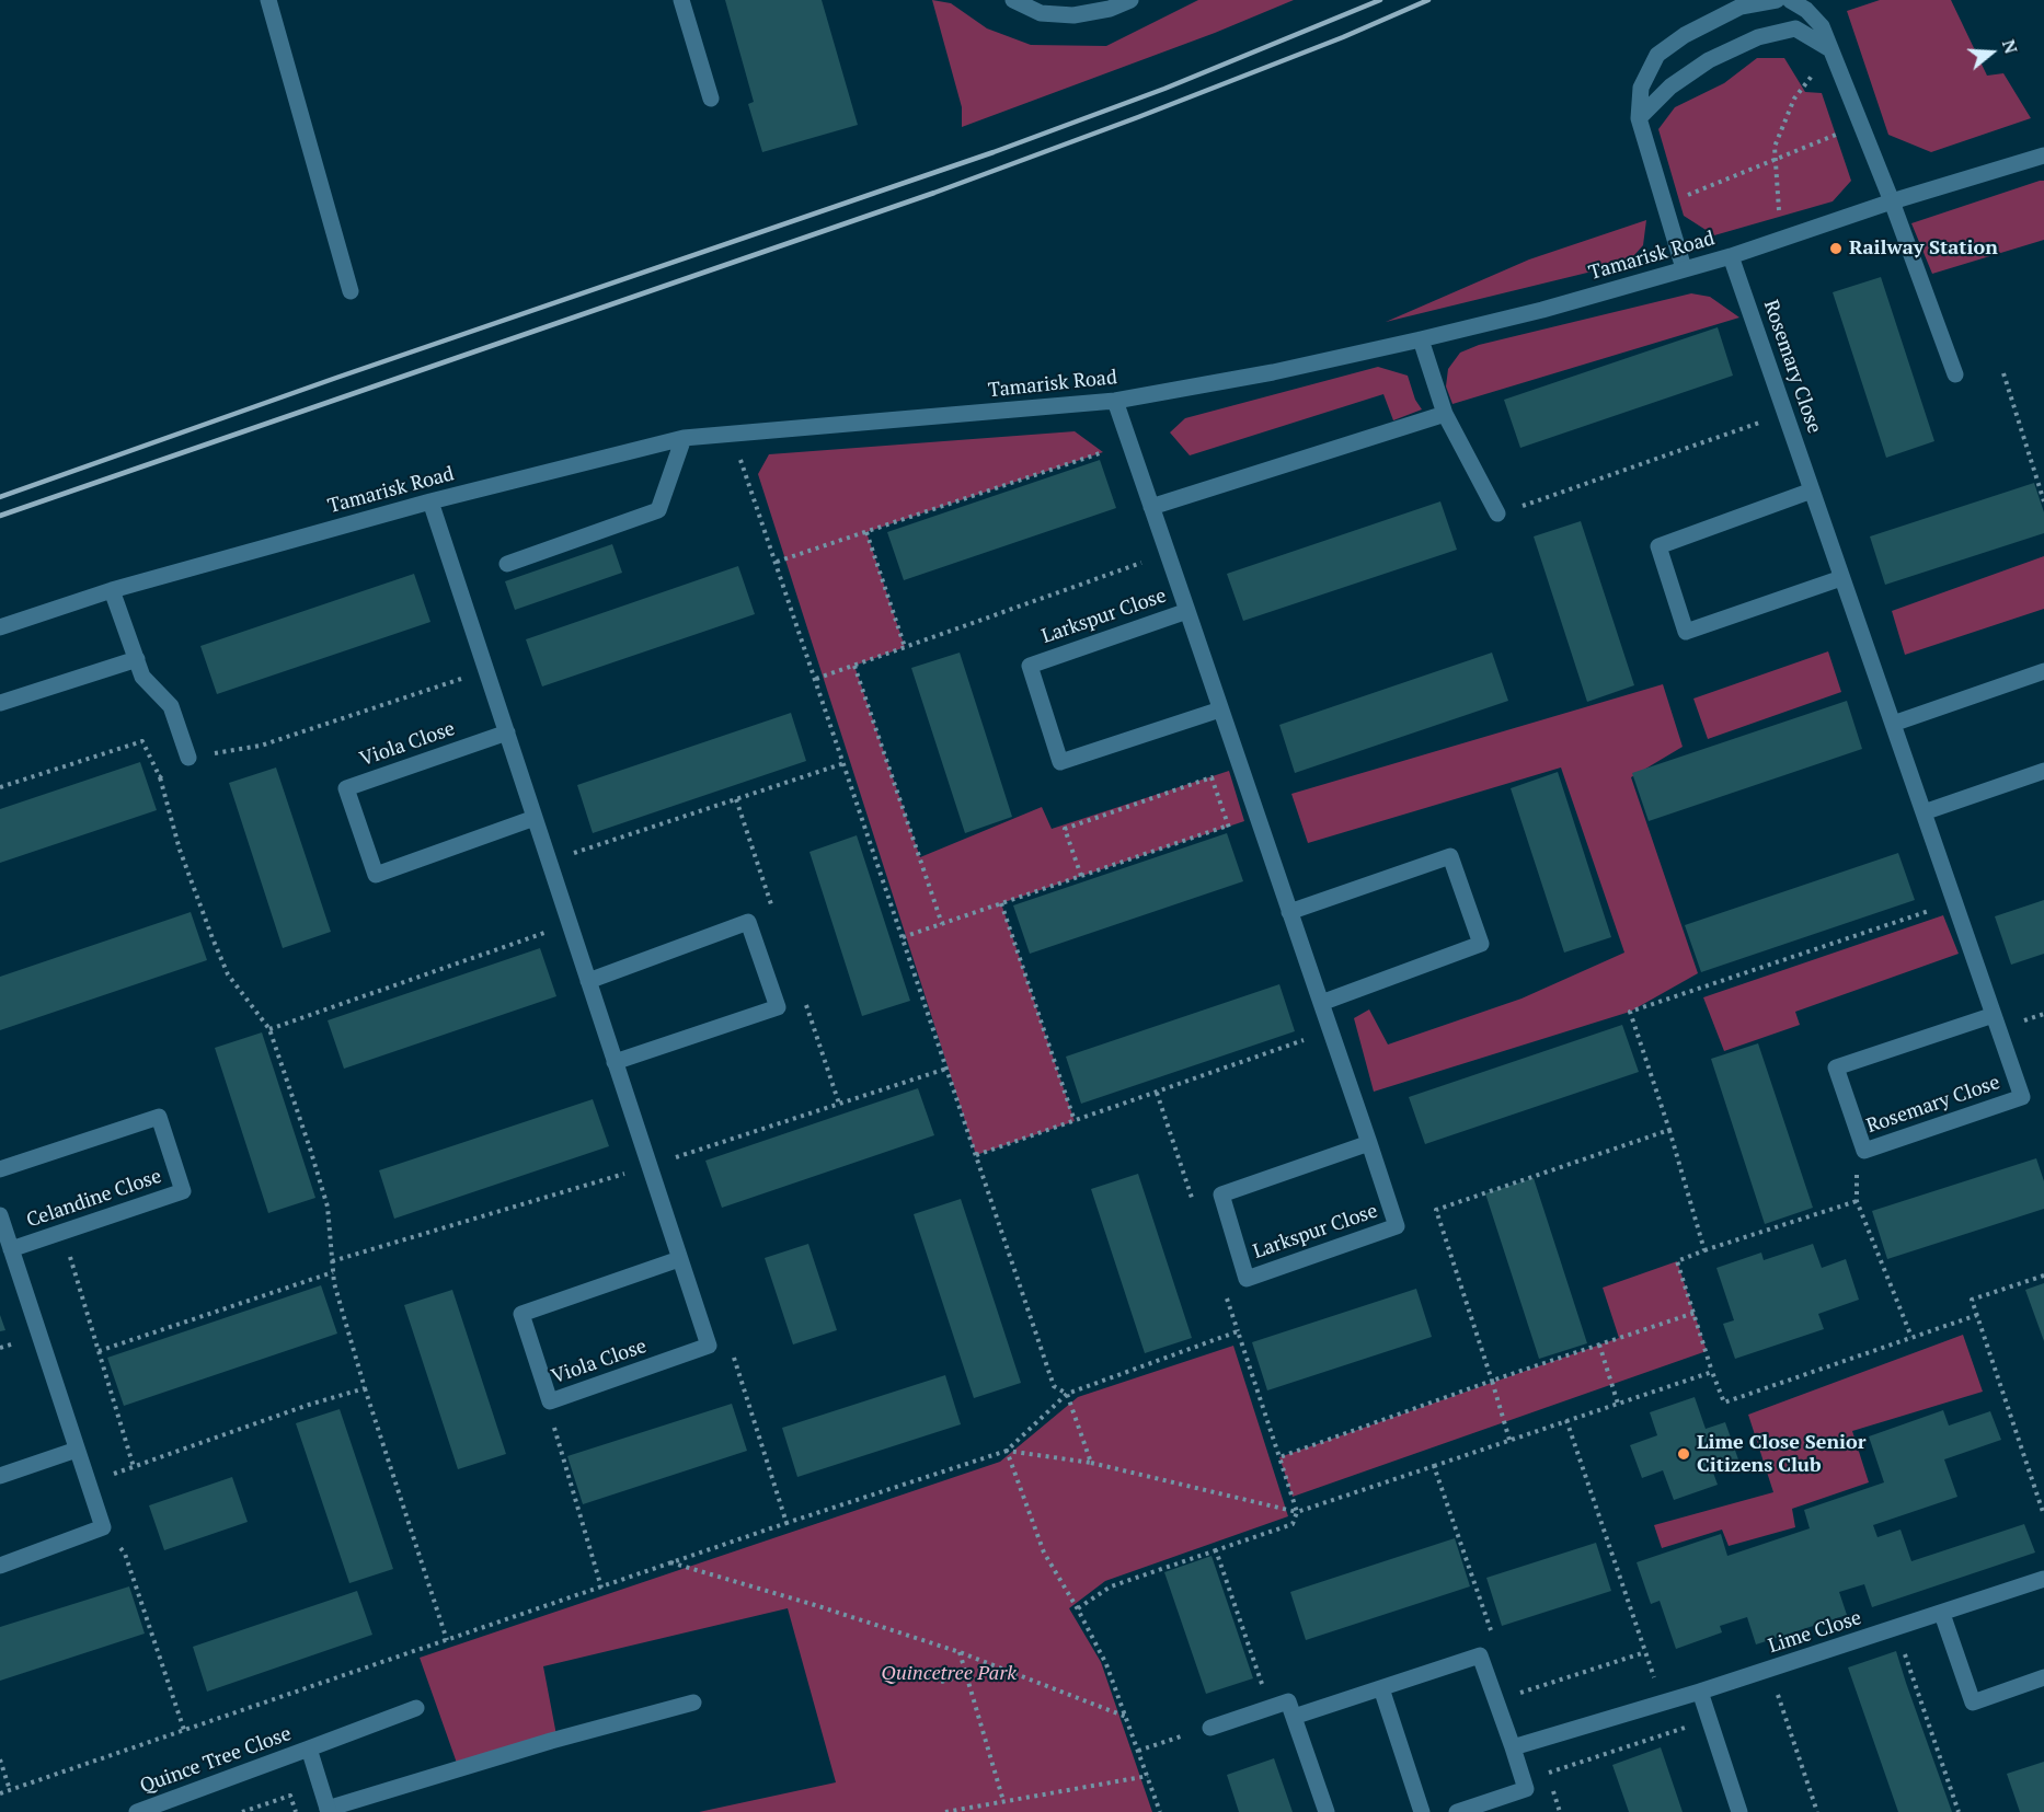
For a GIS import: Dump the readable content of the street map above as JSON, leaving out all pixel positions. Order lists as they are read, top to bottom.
{
  "streets": {
    "street": [
      "Tamarisk Road",
      "Rosemary Close",
      "Larkspur Close",
      "Viola Close",
      "Celandine Close",
      "Lime Close",
      "Quince Tree Close"
    ]
  },
  "crossings": [
    ["Tamarisk Road", "Rosemary Close"],
    ["Tamarisk Road", "Larkspur Close"],
    ["Tamarisk Road", "Viola Close"]
  ],
  "parks": ["Quincetree Park"],
  "places": ["Railway Station", "Lime Close Senior Citizens Club"],
  "north": "right"
}
